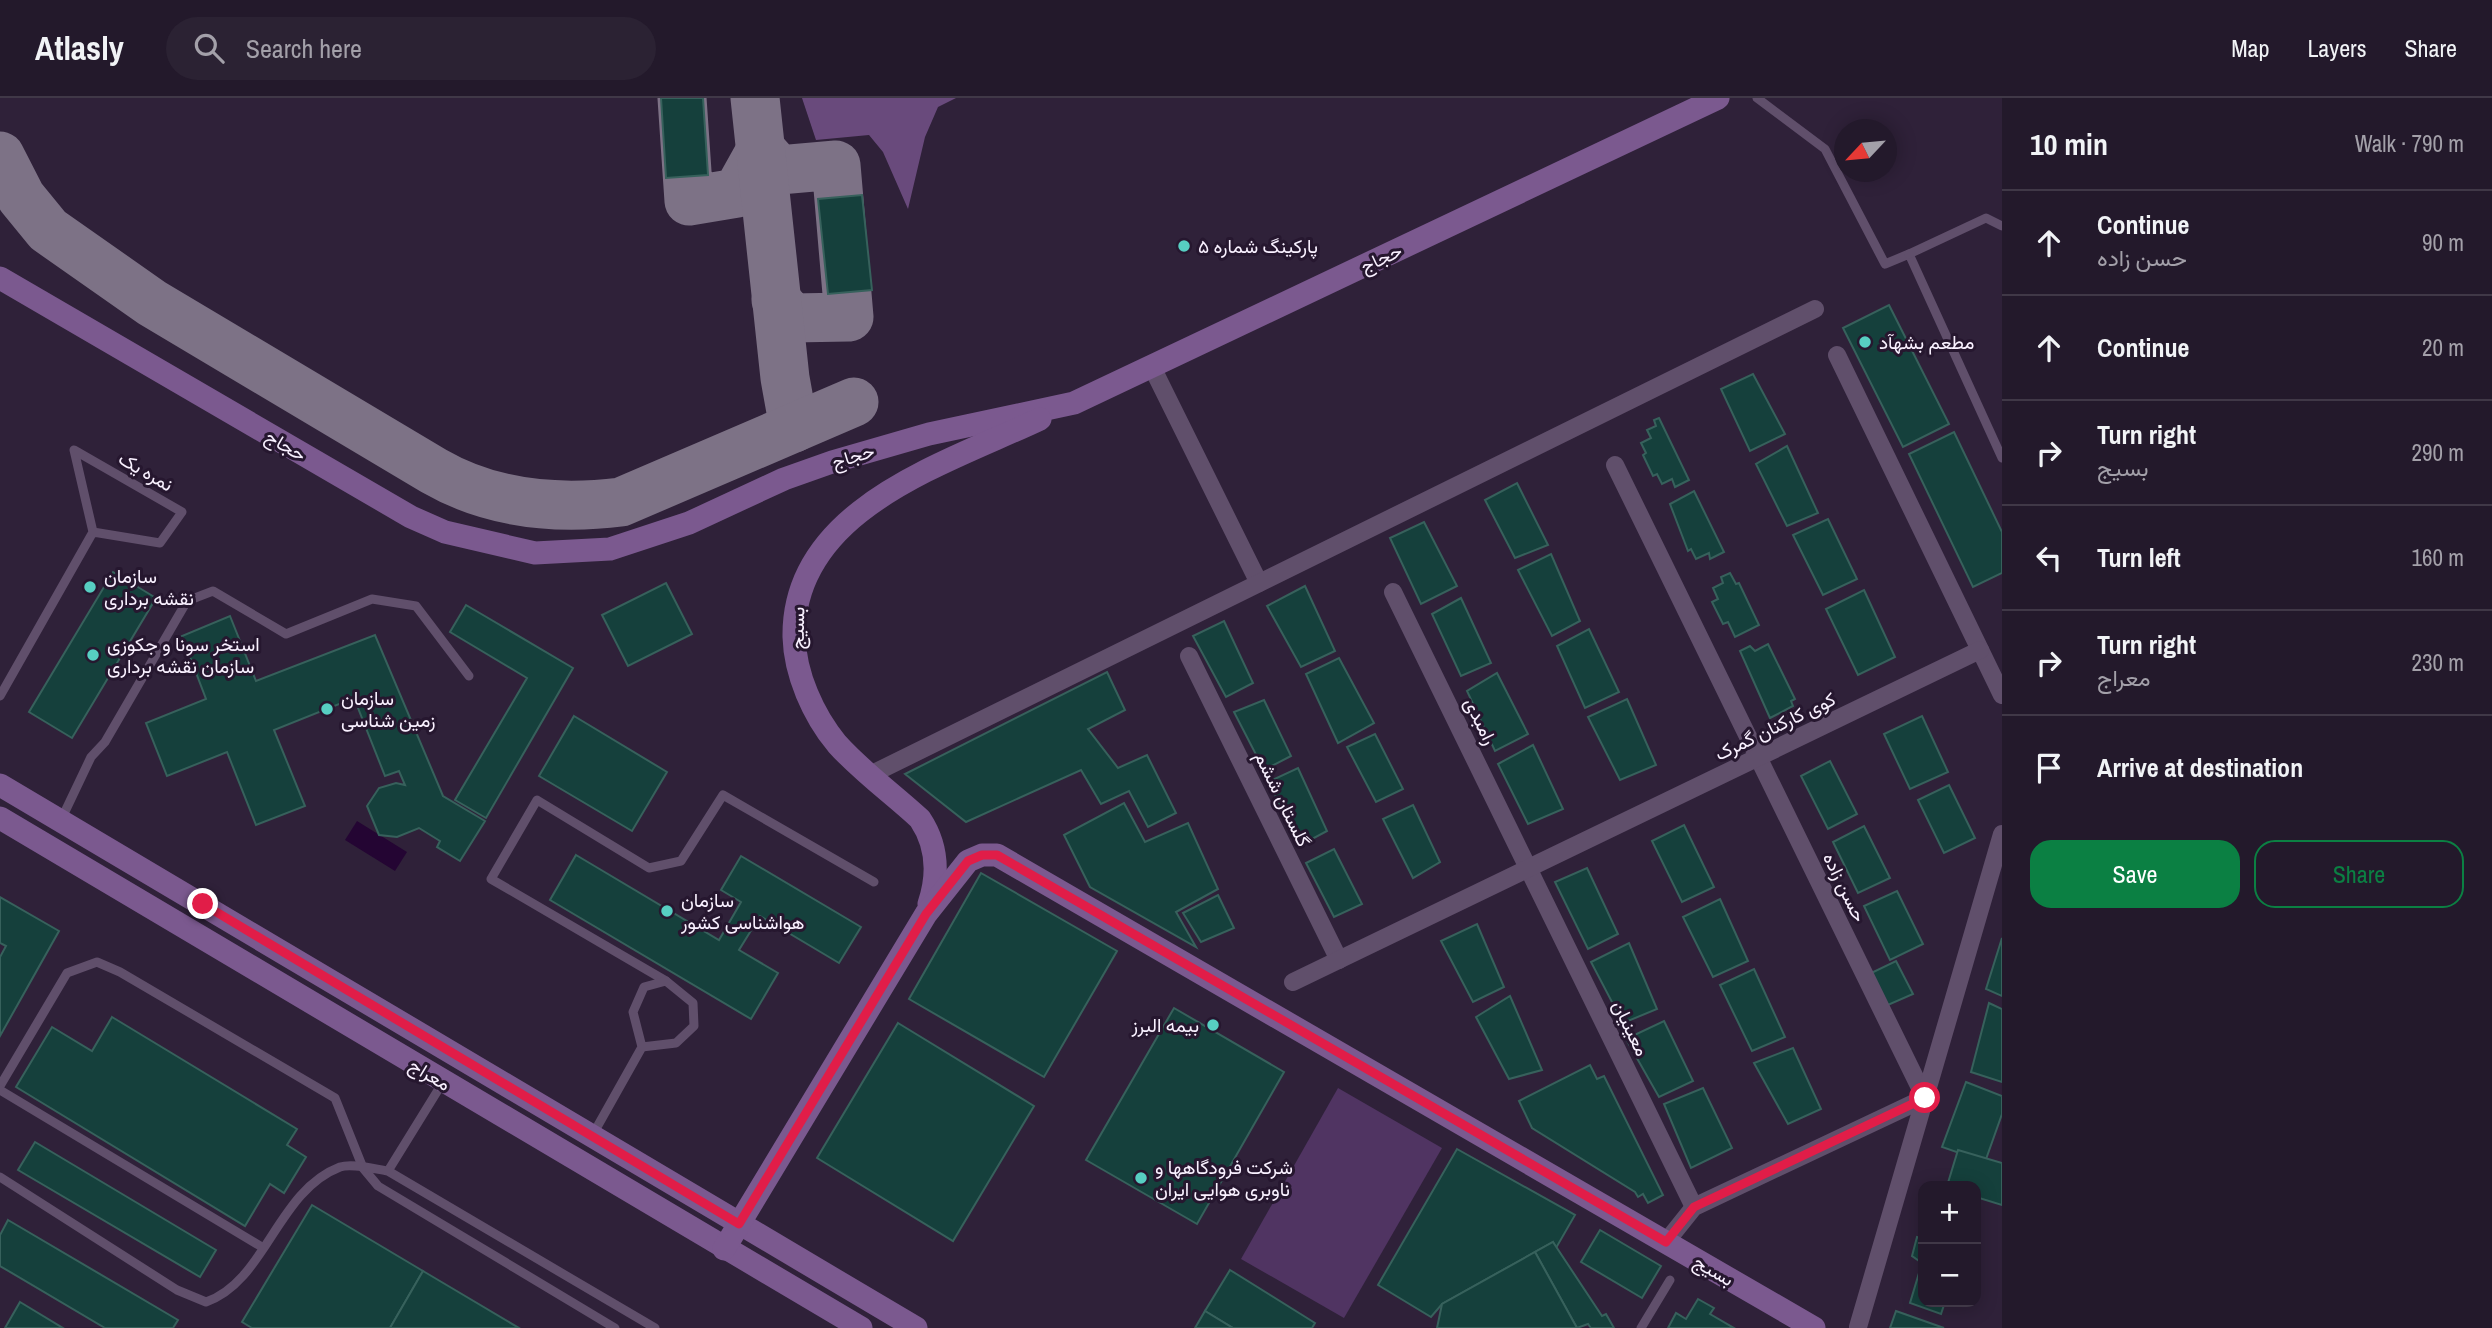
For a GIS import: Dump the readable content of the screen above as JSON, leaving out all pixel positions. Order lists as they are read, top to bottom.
{
  "streets": {
    "main road": ["حجاج", "بسیج", "معراج"],
    "street": [
      "رامبدی",
      "کوی کارکنان گمرک",
      "گلستان ششم",
      "حسن زاده",
      "معینیان"
    ],
    "lane": ["نمره یک"]
  },
  "crossings": [
    ["حجاج", "بسیج"],
    ["رامبدی", "کوی کارکنان گمرک"],
    ["رامبدی", "معینیان"],
    ["کوی کارکنان گمرک", "گلستان ششم"],
    ["کوی کارکنان گمرک", "حسن زاده"],
    ["کوی کارکنان گمرک", "معینیان"]
  ],
  "places": [
    "پارکینگ شماره ۵",
    "مطعم بشهآد",
    "سازمان نقشه برداری",
    "استخر سونا و جکوزی سازمان نقشه برداری",
    "سازمان زمین شناسی",
    "سازمان هواشناسی کشور",
    "بیمه البرز",
    "شرکت فرودگاهها و ناوبری هوایی ایران"
  ],
  "north": "bottom left",
  "page": {
    "header": "Atlasly",
    "search": "Search here",
    "nav": ["Map", "Layers", "Share"],
    "heading": ["10 min", "Walk · 790 m"],
    "list": [
      ["Continue", "حسن زاده", "90 m"],
      ["Continue", "20 m"],
      ["Turn right", "بسیج", "290 m"],
      ["Turn left", "160 m"],
      ["Turn right", "معراج", "230 m"],
      "Arrive at destination"
    ],
    "buttons": ["Save", "Share"],
    "map_buttons": ["+", "−"]
  }
}
